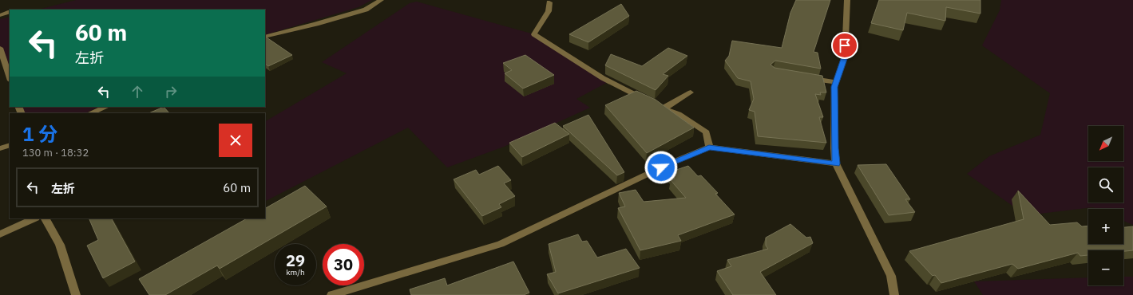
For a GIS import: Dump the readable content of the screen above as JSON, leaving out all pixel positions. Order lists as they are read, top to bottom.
{
  "north": "bottom left",
  "page": {
    "turn": ["60 m", "左折"],
    "heading": ["1 分", "130 m · 18:32"],
    "map_buttons": ["+", "−"],
    "list": [
      {
        "name": "左折",
        "value": "60 m"
      }
    ],
    "speed": "29 km/h",
    "limit": "30"
  }
}
